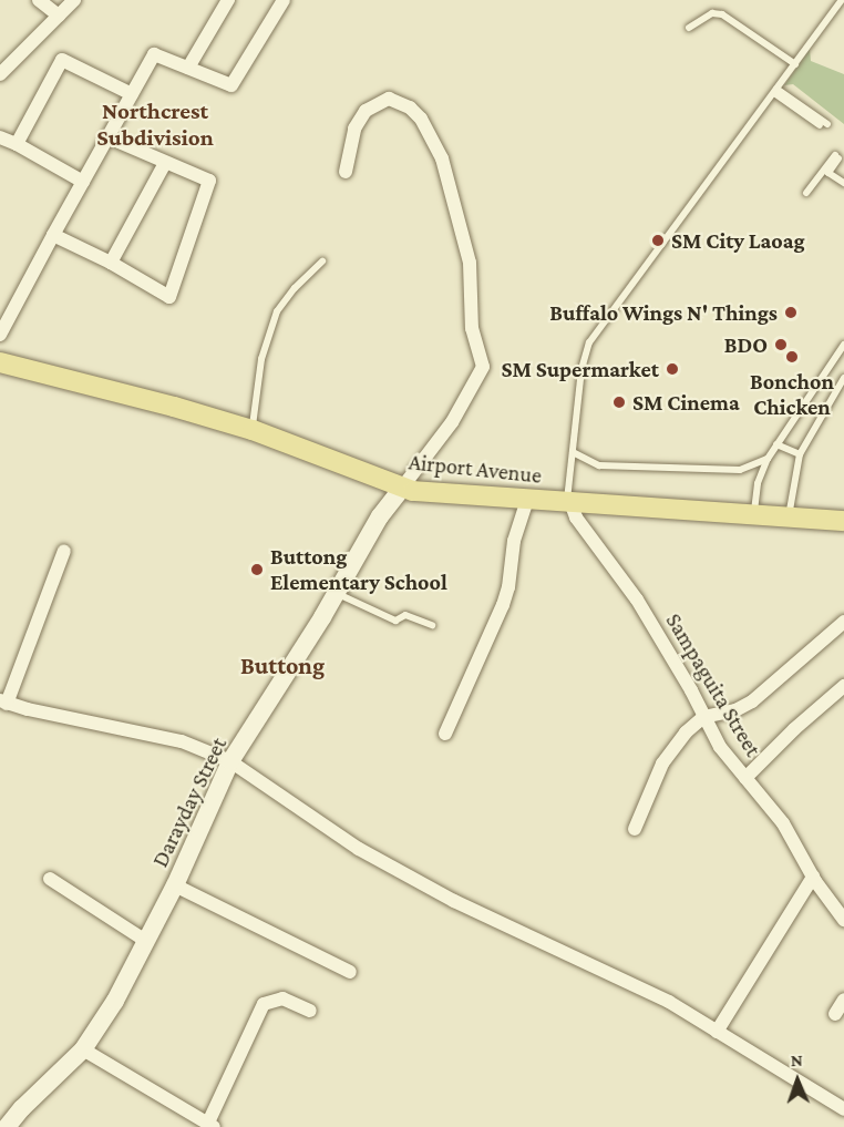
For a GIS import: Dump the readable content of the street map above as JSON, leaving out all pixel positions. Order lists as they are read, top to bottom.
{
  "streets": {
    "main road": ["Airport Avenue"],
    "street": ["Sampaguita Street", "Darayday Street"]
  },
  "crossings": [
    ["Airport Avenue", "Sampaguita Street"],
    ["Airport Avenue", "Darayday Street"]
  ],
  "districts": ["Northcrest Subdivision", "Buttong"],
  "places": [
    "SM City Laoag",
    "Buffalo Wings N' Things",
    "BDO",
    "Bonchon Chicken",
    "SM Supermarket",
    "SM Cinema",
    "Buttong Elementary School"
  ],
  "north": "top"
}
